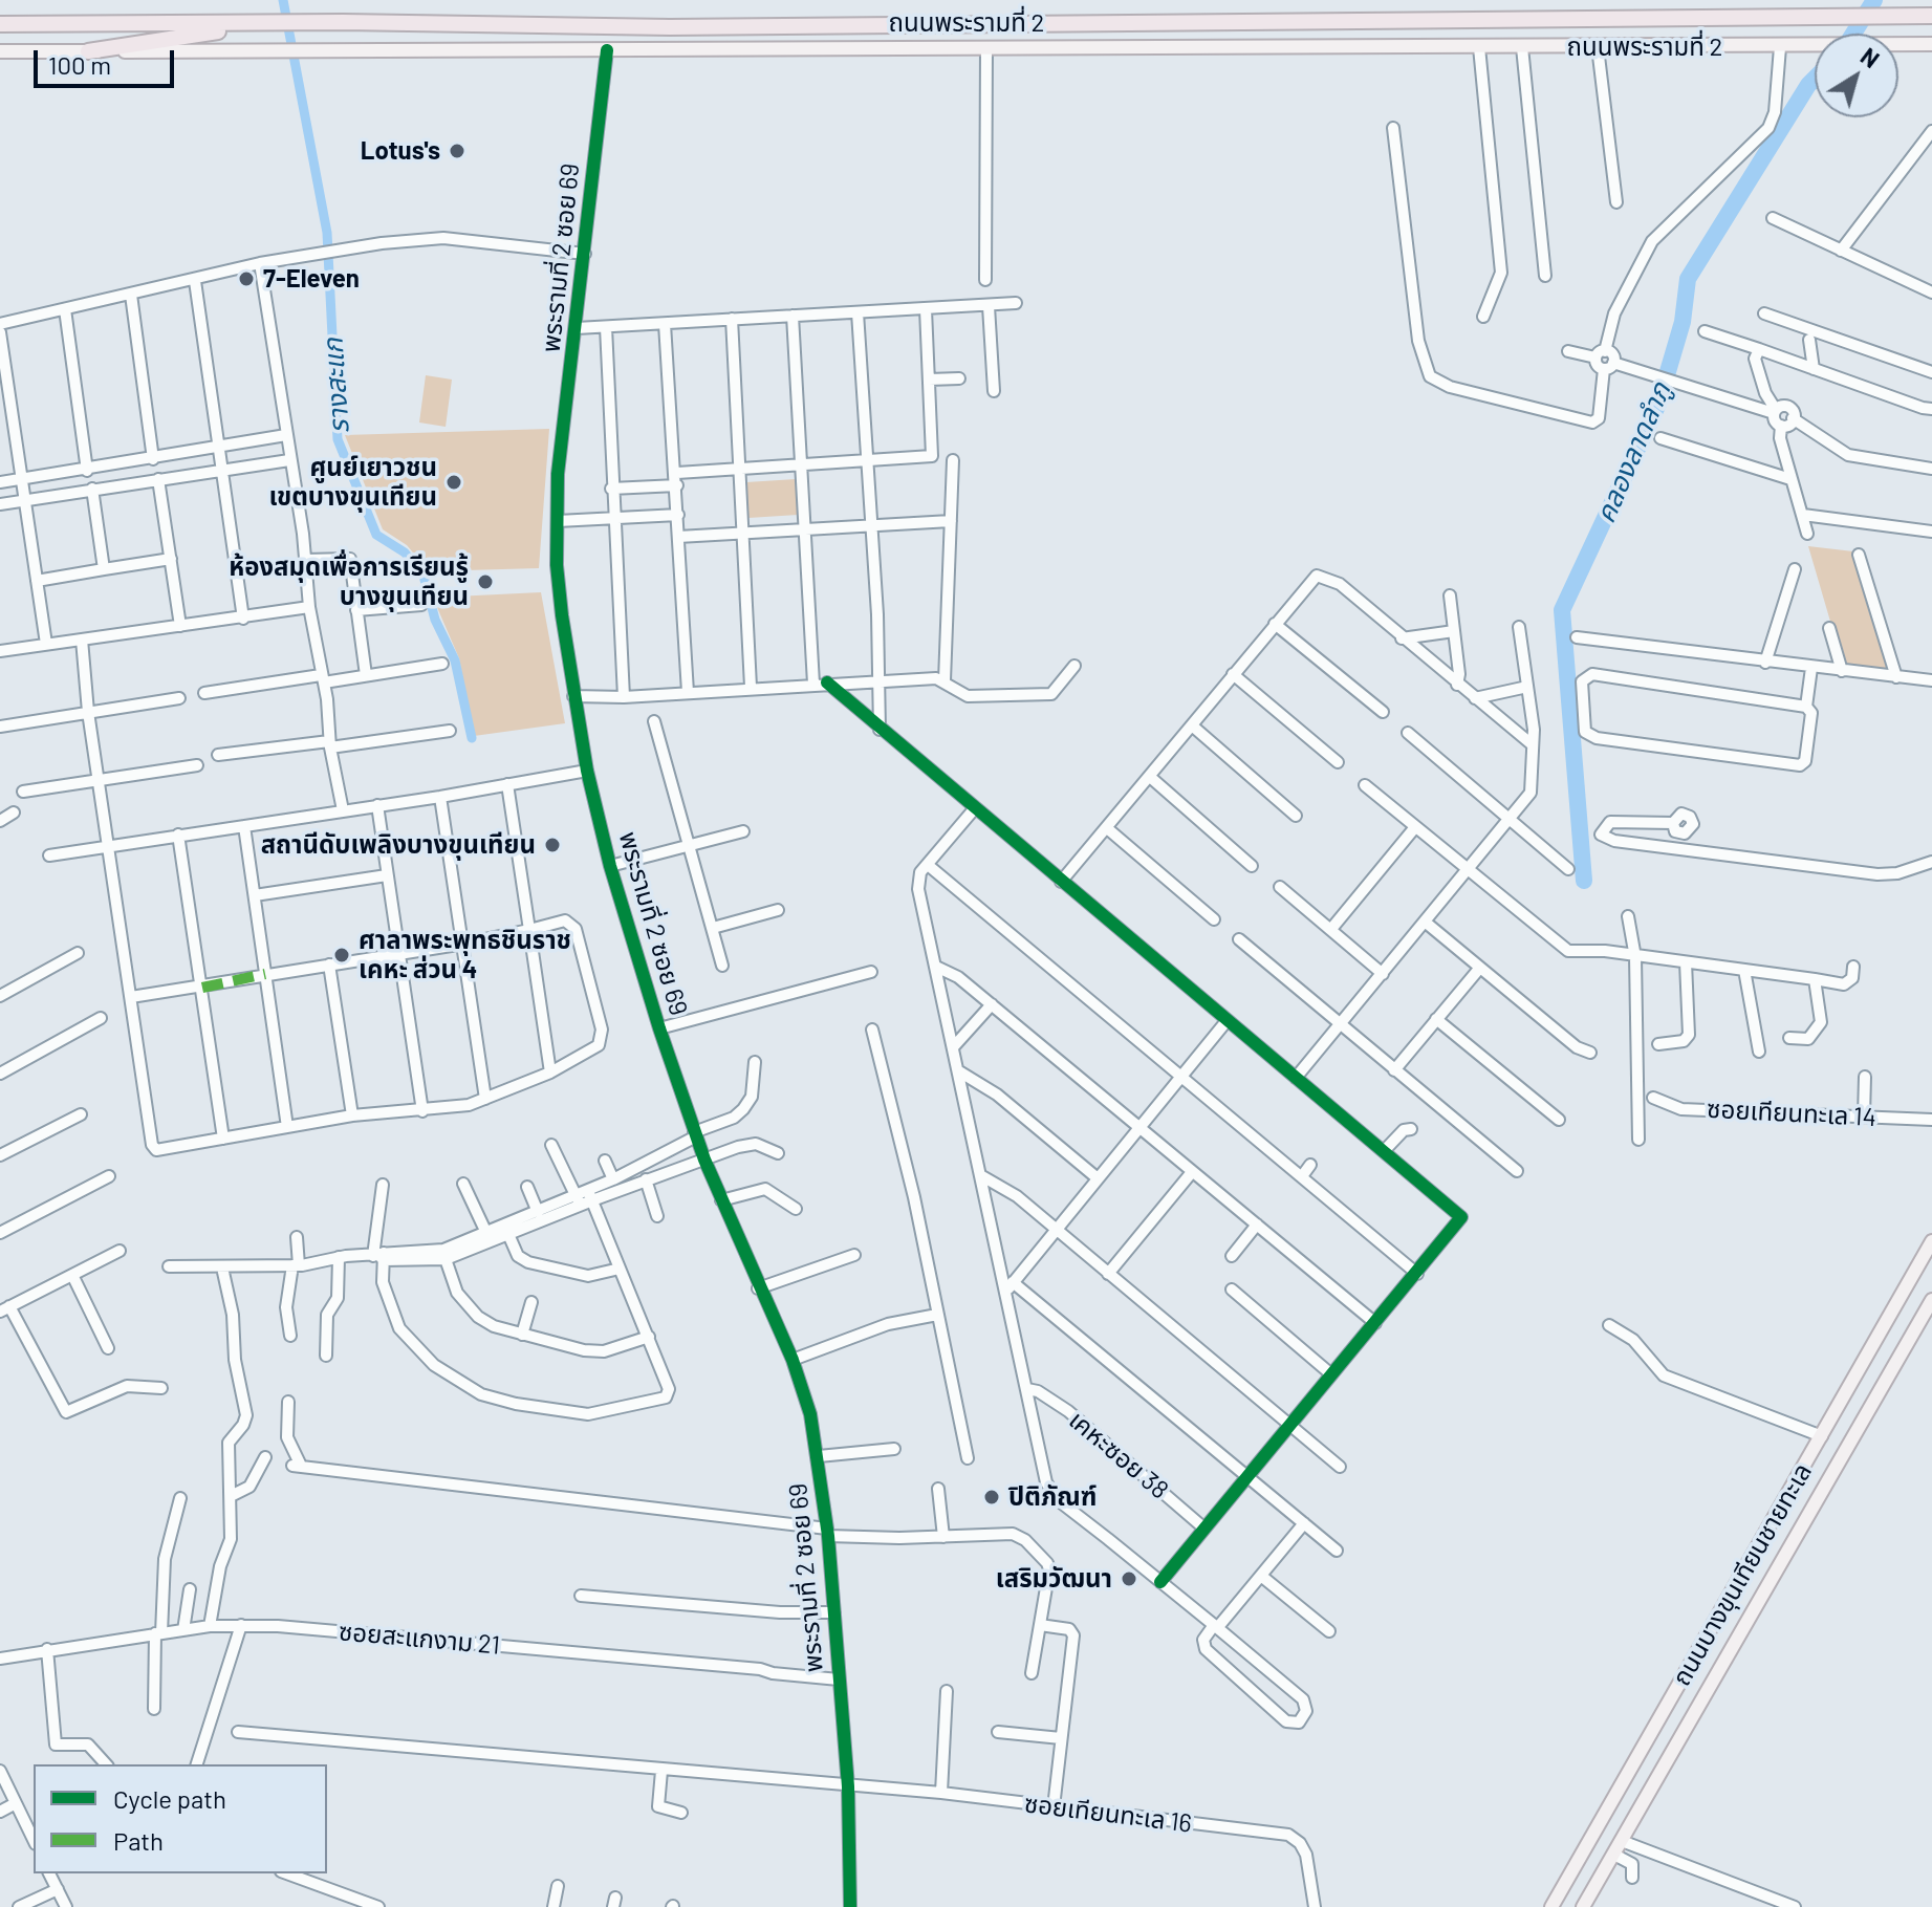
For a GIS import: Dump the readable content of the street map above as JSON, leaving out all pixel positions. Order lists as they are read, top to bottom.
{
  "streets": {
    "highway": ["ถนนพระรามที่ 2"],
    "main road": ["ถนนบางขุนเทียนชายทะเล"],
    "street": [
      "พระรามที่ 2 ซอย 69",
      "ซอยเทียนทะเล 14",
      "เคหะซอย 38",
      "ซอยสะแกงาม 21",
      "ซอยเทียนทะเล 16"
    ]
  },
  "crossings": [
    ["ถนนพระรามที่ 2", "พระรามที่ 2 ซอย 69"],
    ["พระรามที่ 2 ซอย 69", "ซอยสะแกงาม 21"],
    ["พระรามที่ 2 ซอย 69", "ซอยเทียนทะเล 16"]
  ],
  "water": ["รางสะแก", "คลองลาดลำภู"],
  "places": [
    "Lotus's",
    "7-Eleven",
    "ศูนย์เยาวชน เขตบางขุนเทียน",
    "ห้องสมุดเพื่อการเรียนรู้ บางขุนเทียน",
    "สถานีดับเพลิงบางขุนเทียน",
    "ศาลาพระพุทธชินราช เคหะ ส่วน 4",
    "ปิติภัณฑ์",
    "เสริมวัฒนา"
  ],
  "legend": ["Cycle path", "Path"],
  "scale_bar": "100 m",
  "north": "top right"
}
